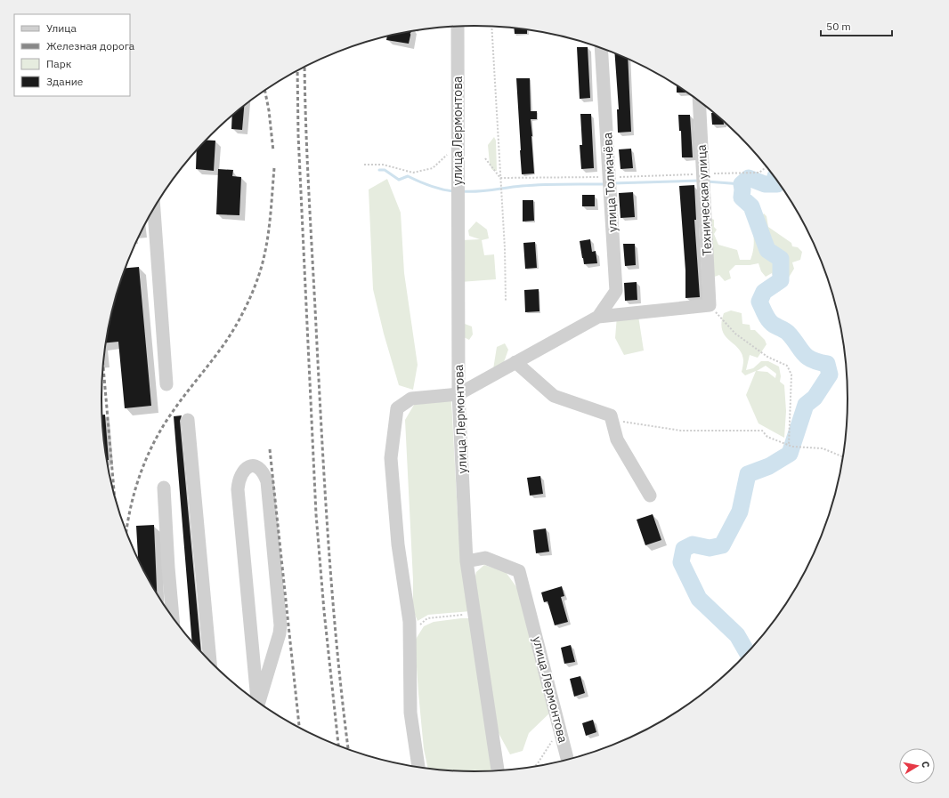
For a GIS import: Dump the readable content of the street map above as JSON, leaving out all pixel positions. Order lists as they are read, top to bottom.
{
  "streets": {
    "street": ["улица Лермонтова", "улица Толмачёва", "Техническая улица"]
  },
  "legend": [
    "Улица",
    "Железная дорога",
    "Парк",
    "Здание"
  ],
  "scale_bar": "50 m",
  "north": "right"
}
